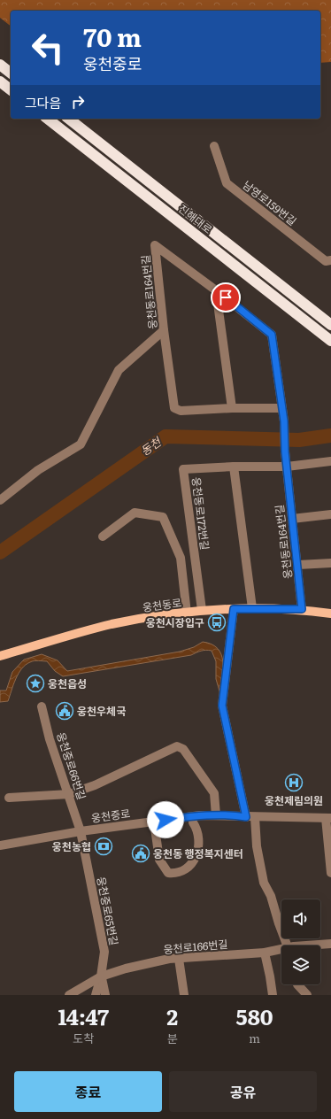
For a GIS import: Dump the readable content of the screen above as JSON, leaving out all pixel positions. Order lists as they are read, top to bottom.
{
  "streets": {
    "highway": ["진해대로"],
    "main road": ["웅천동로"],
    "street": [
      "남영로159번길",
      "웅천동로164번길",
      "웅천동로172번길",
      "웅천중로66번길",
      "웅천중로",
      "웅천중로65번길",
      "웅천로166번길"
    ]
  },
  "crossings": [
    ["웅천동로164번길", "웅천동로172번길"],
    ["웅천동로164번길", "웅천동로"],
    ["웅천동로172번길", "웅천동로"],
    ["웅천중로66번길", "웅천중로"],
    ["웅천중로66번길", "웅천중로65번길"],
    ["웅천중로", "웅천중로65번길"],
    ["웅천중로65번길", "웅천로166번길"]
  ],
  "water": ["동천"],
  "places": {
    "bus stop": ["웅천시장입구"],
    "place": ["웅천읍성"],
    "public building": ["웅천우체국", "웅천동 행정복지센터"],
    "hospital": ["웅천제림의원"],
    "bank": ["웅천농협"]
  },
  "page": {
    "turn": ["70 m", "웅천중로"],
    "then": "그다음",
    "eta": [
      "14:47",
      "도착",
      "2",
      "분",
      "580",
      "m"
    ],
    "buttons": ["종료", "공유"]
  }
}
